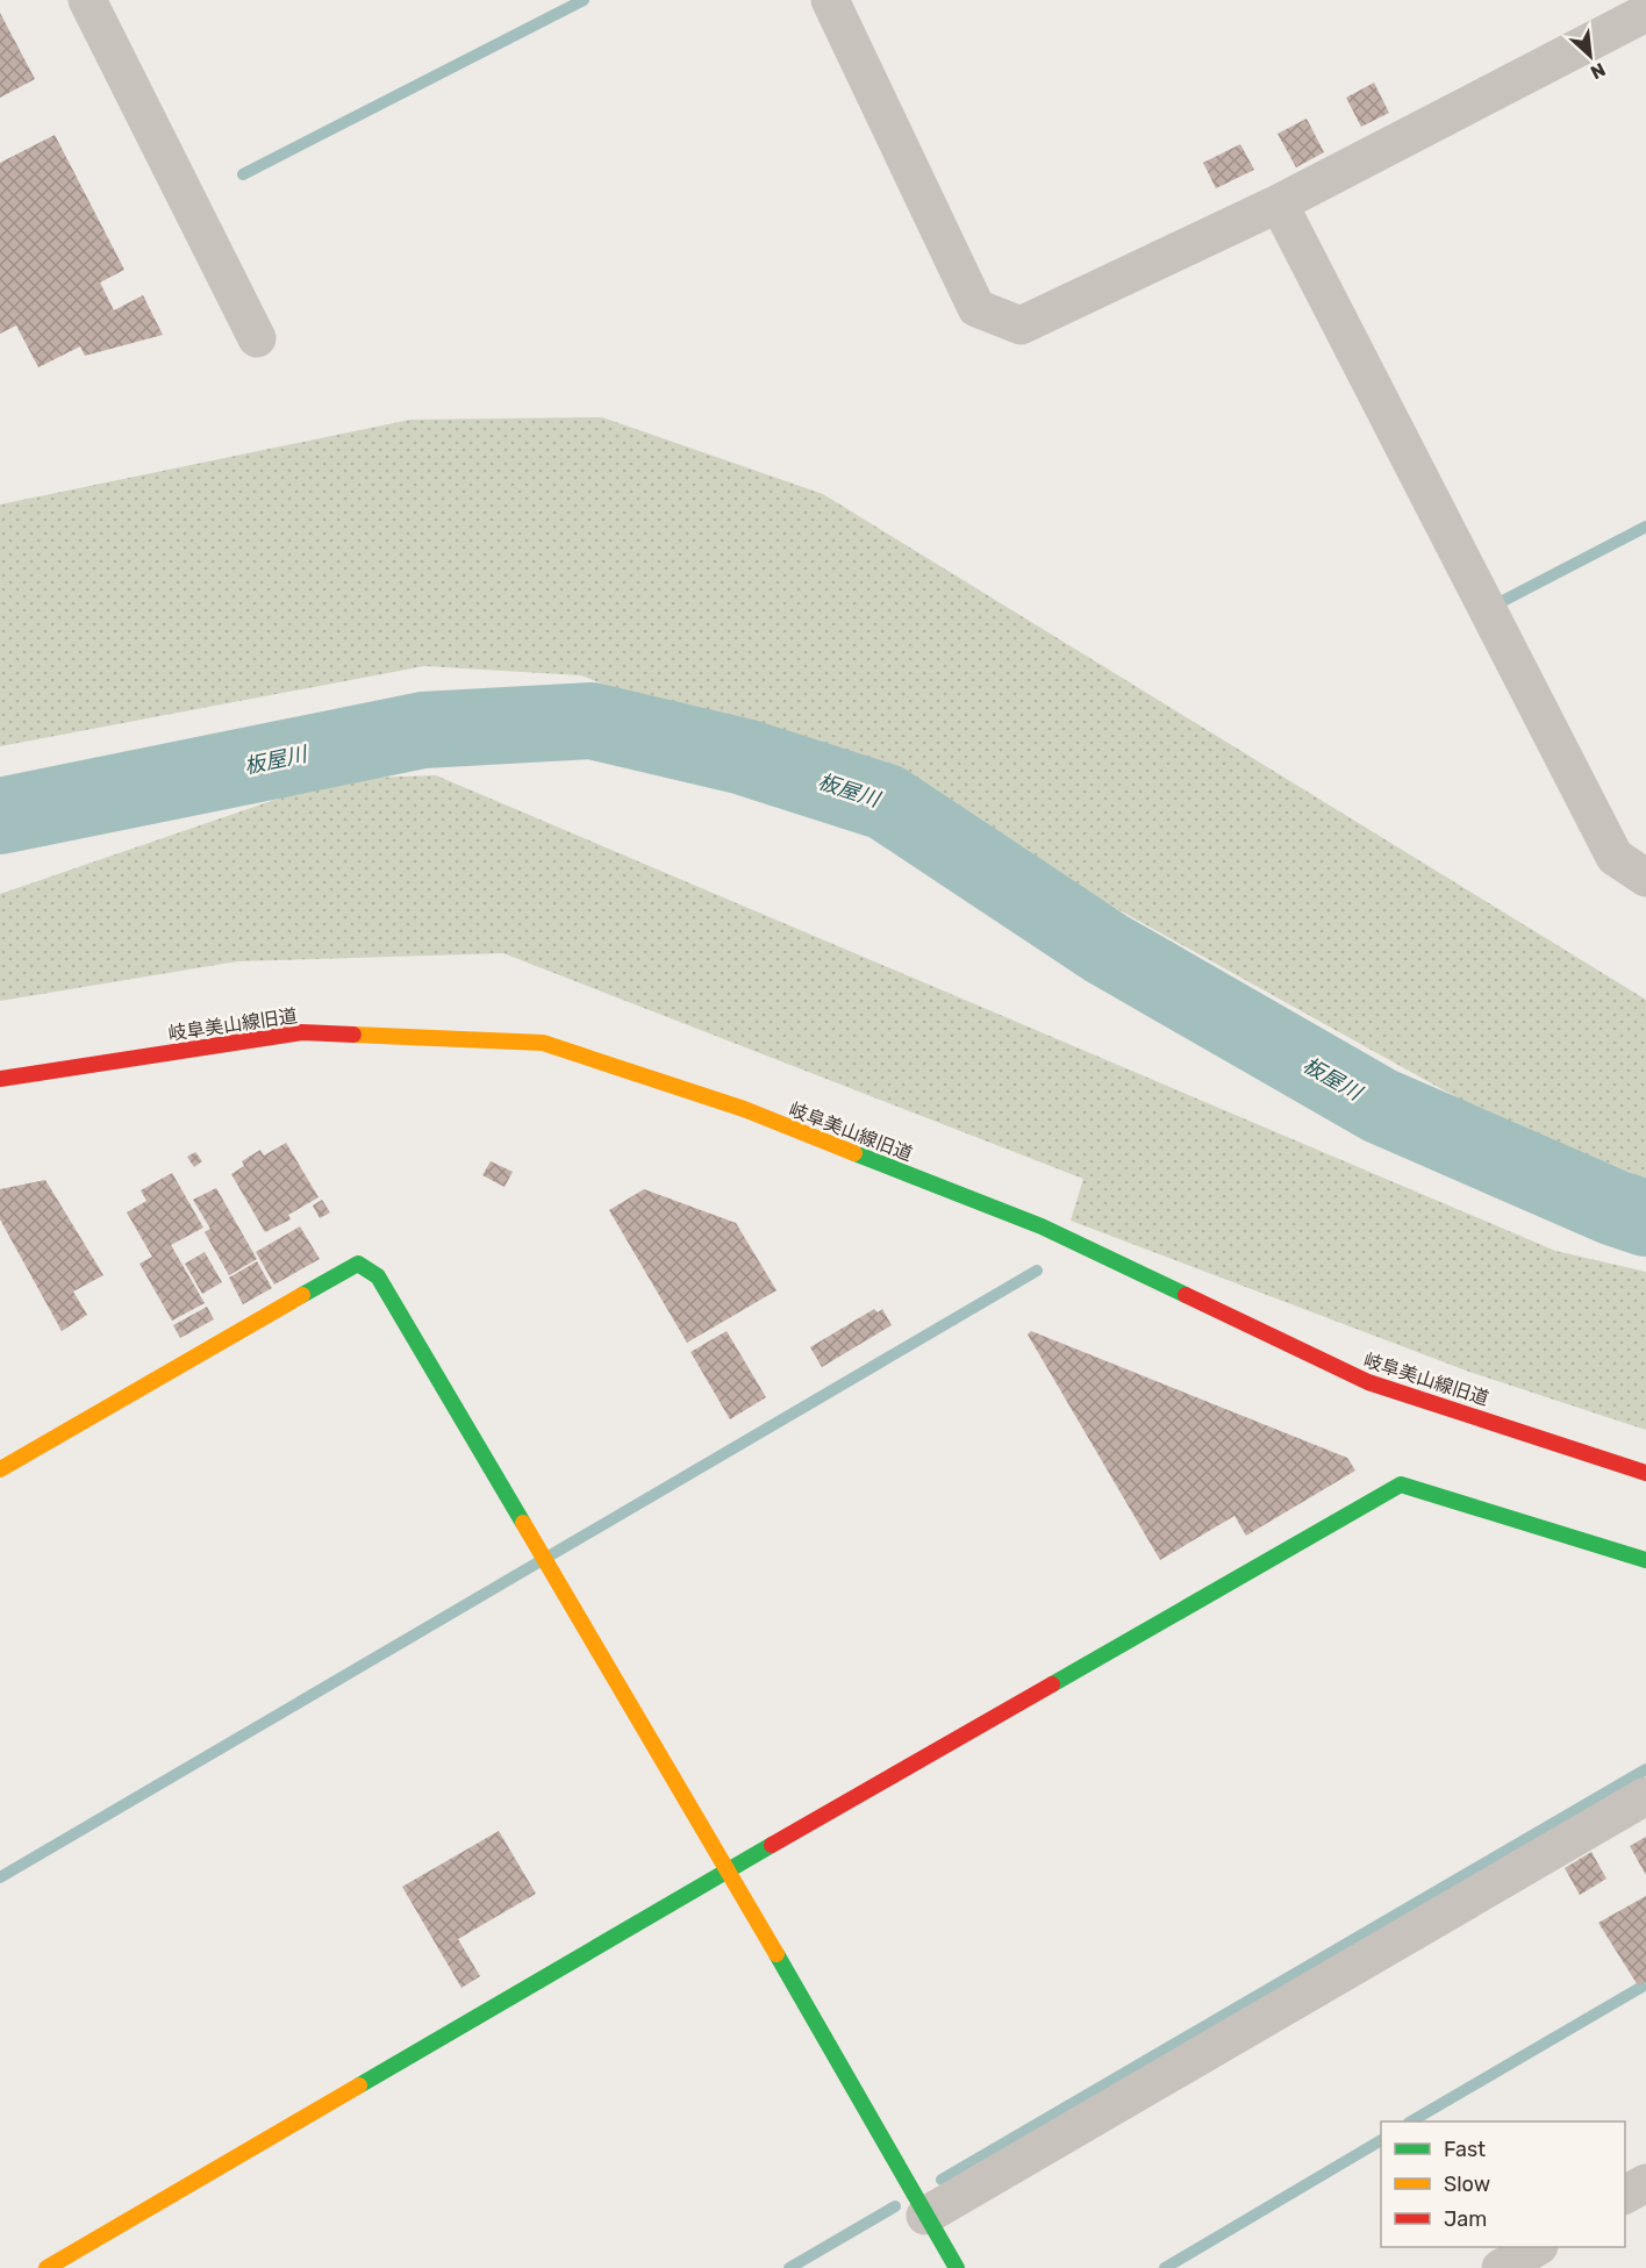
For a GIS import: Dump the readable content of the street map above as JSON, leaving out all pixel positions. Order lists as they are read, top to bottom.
{
  "streets": {
    "street": ["岐阜美山線旧道"]
  },
  "water": ["板屋川"],
  "legend": ["Fast", "Slow", "Jam"],
  "north": "bottom right"
}
